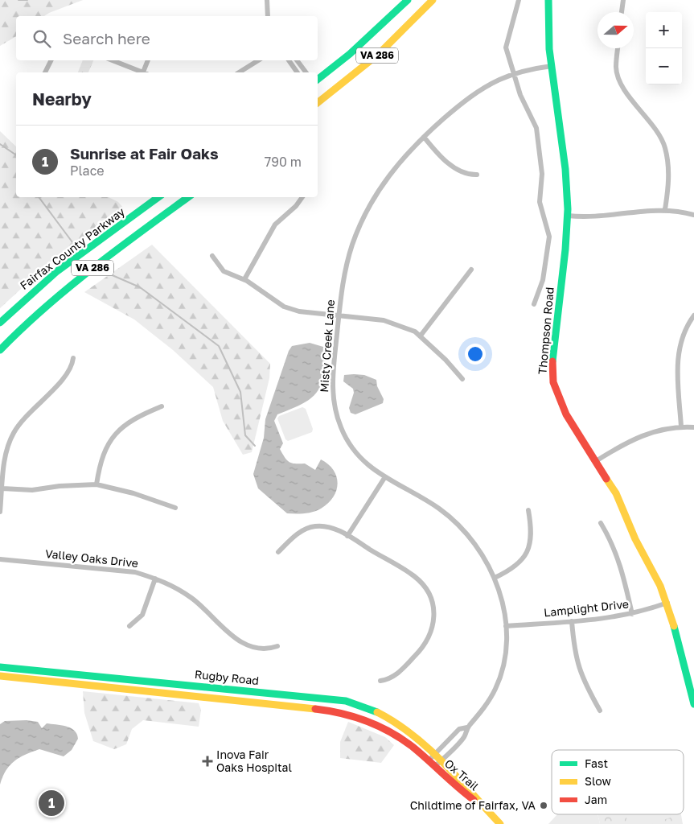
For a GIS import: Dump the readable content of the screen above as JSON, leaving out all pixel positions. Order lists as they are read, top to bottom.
{
  "streets": {
    "main road": [
      "VA 286",
      "Fairfax County Parkway",
      "Thompson Road",
      "Rugby Road",
      "Ox Trail"
    ],
    "street": ["Misty Creek Lane", "Valley Oaks Drive", "Lamplight Drive"]
  },
  "crossings": [
    ["Thompson Road", "Misty Creek Lane"],
    ["Thompson Road", "Lamplight Drive"],
    ["Misty Creek Lane", "Lamplight Drive"],
    ["Misty Creek Lane", "Rugby Road"],
    ["Misty Creek Lane", "Ox Trail"],
    ["Rugby Road", "Ox Trail"]
  ],
  "places": {
    "health": ["Inova Fair Oaks Hospital"],
    "other": ["Childtime of Fairfax, VA"]
  },
  "legend": ["Fast", "Slow", "Jam"],
  "north": "right",
  "page": {
    "map_buttons": ["+", "−"],
    "search": "Search here",
    "heading": "Nearby",
    "list": [
      {
        "mark": "1",
        "name": "Sunrise at Fair Oaks",
        "note": "Place",
        "value": "790 m"
      }
    ],
    "pins": "1"
  }
}
